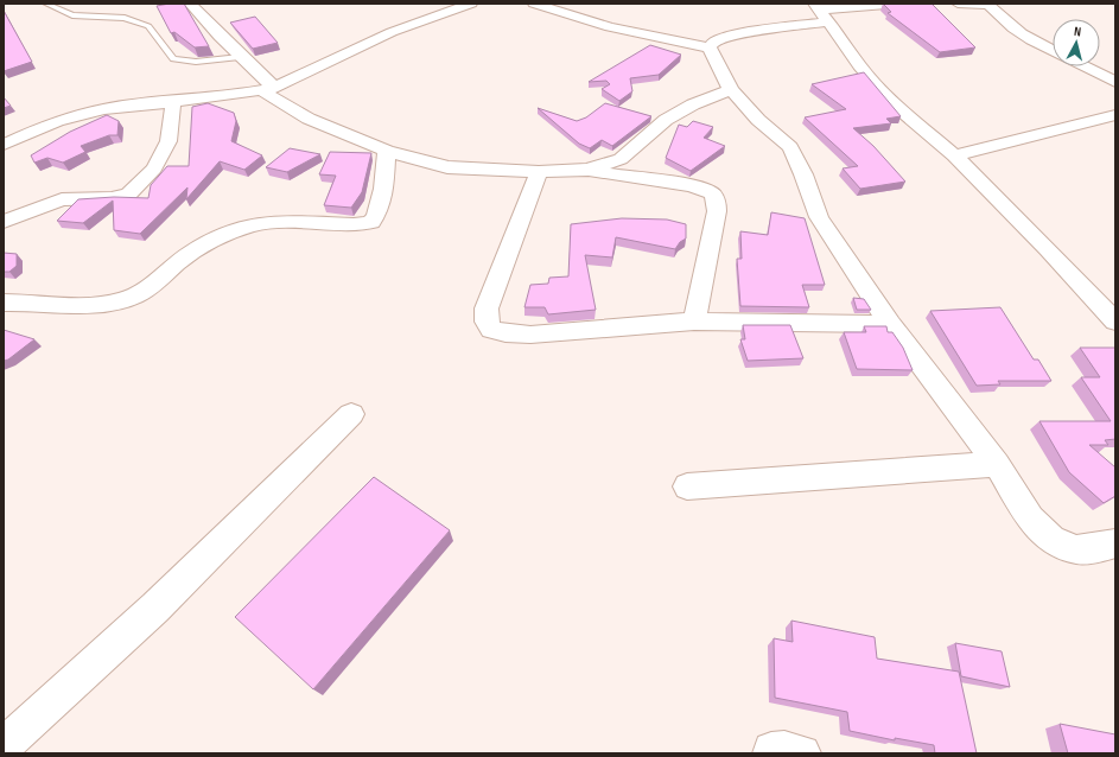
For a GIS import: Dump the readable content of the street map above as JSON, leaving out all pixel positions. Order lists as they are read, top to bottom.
{
  "north": "top"
}
